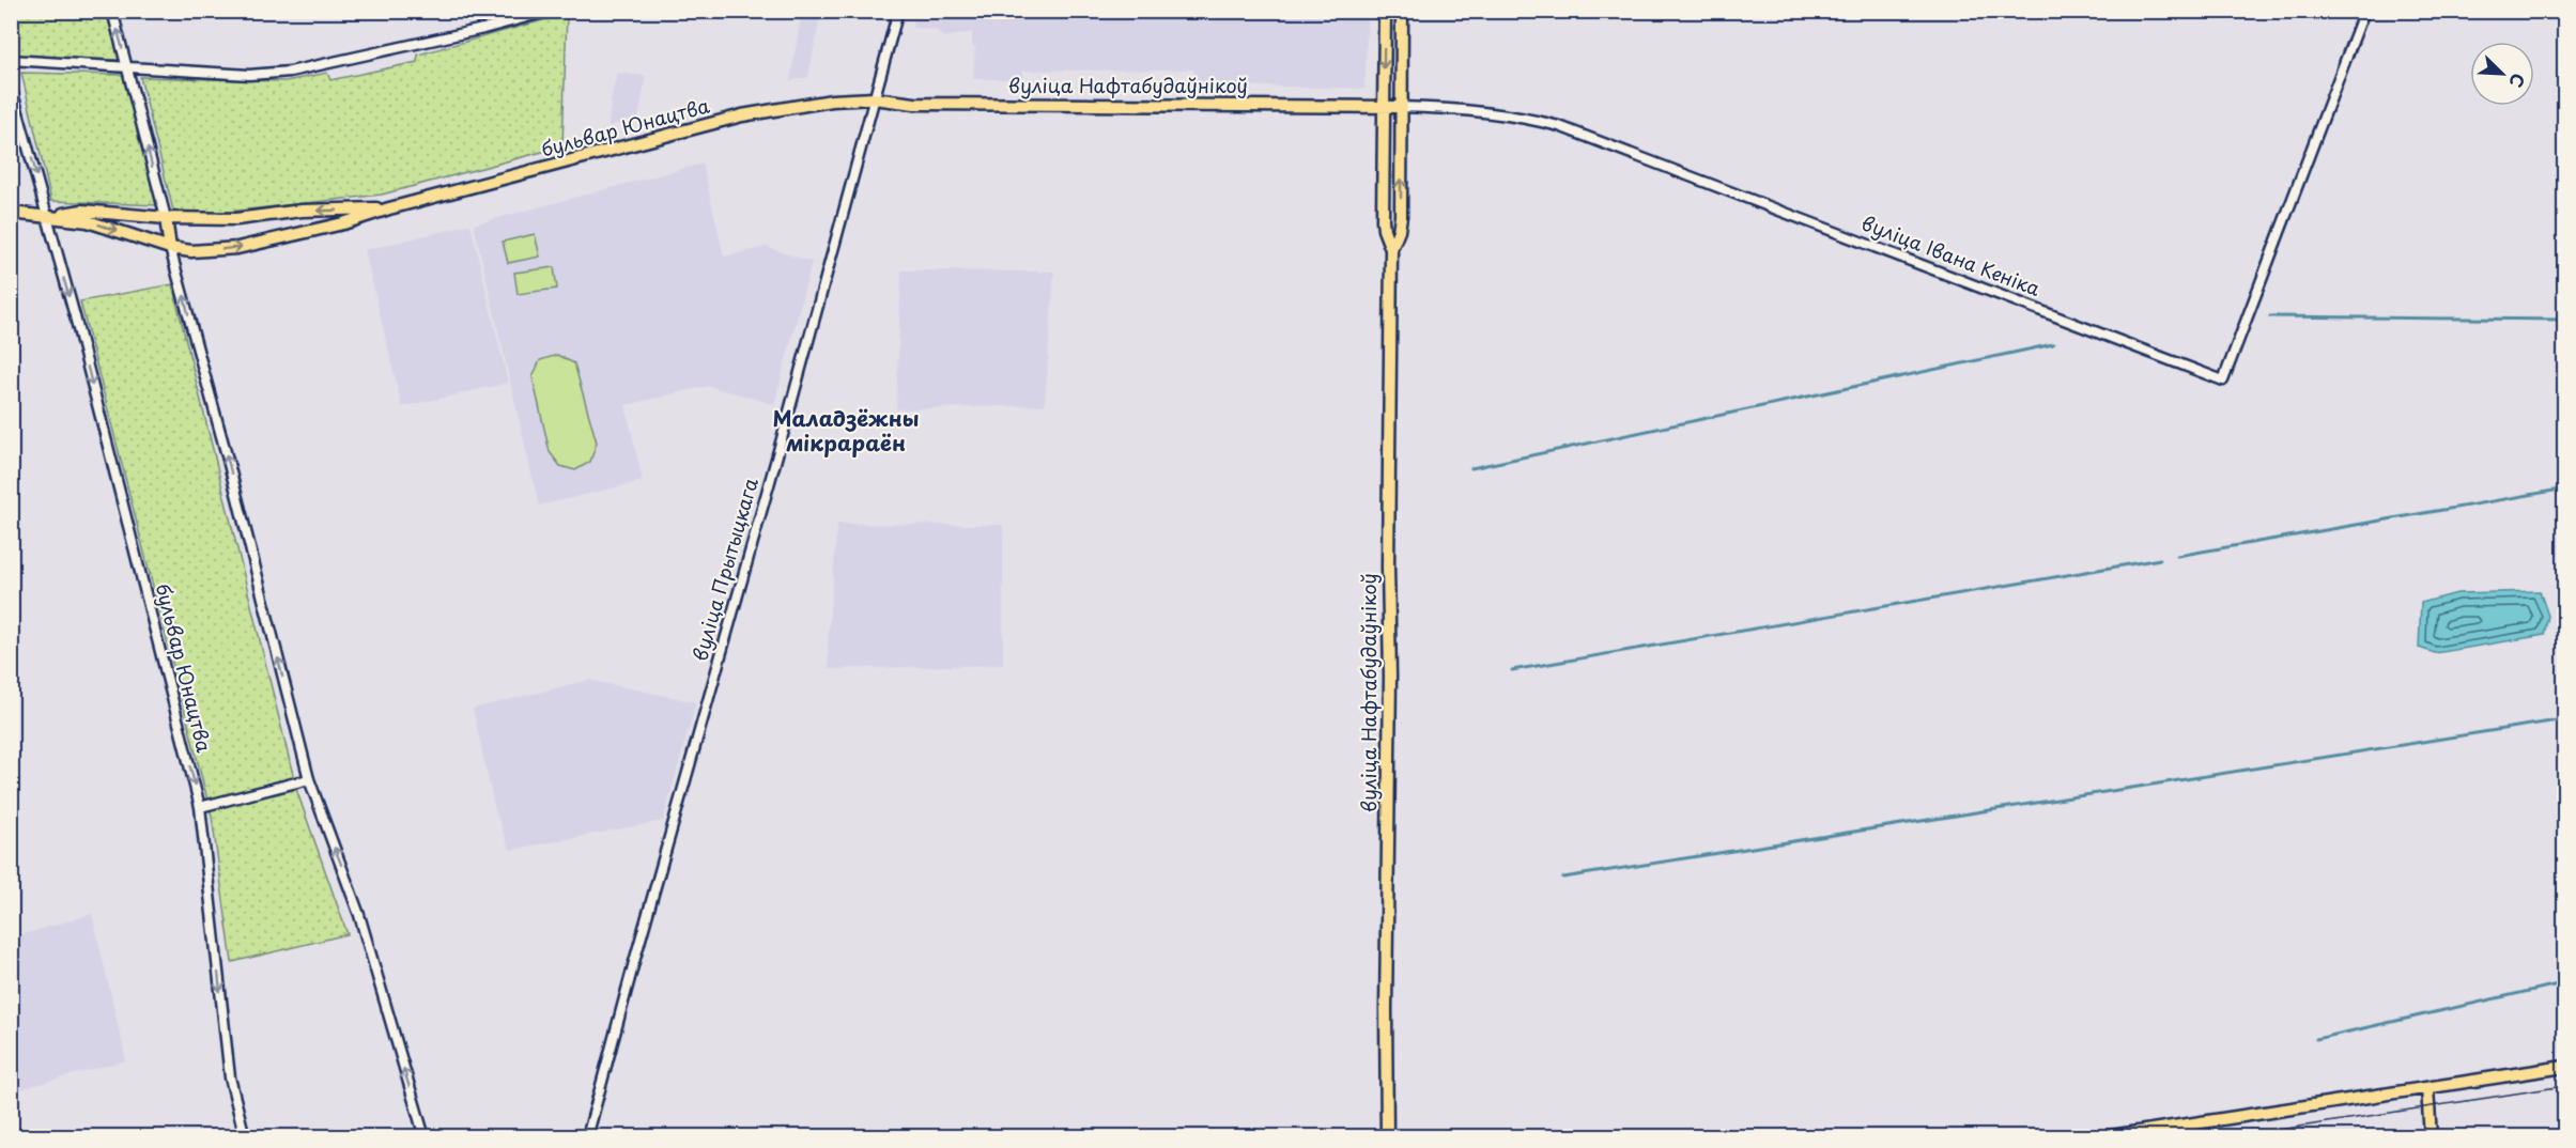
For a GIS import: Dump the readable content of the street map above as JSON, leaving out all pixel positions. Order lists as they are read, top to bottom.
{
  "streets": {
    "main road": ["вуліца Нафтабудаўнікоў", "бульвар Юнацтва"],
    "street": ["вуліца Івана Кеніка", "вуліца Прытыцкага"]
  },
  "crossings": [
    ["вуліца Нафтабудаўнікоў", "бульвар Юнацтва"],
    ["вуліца Нафтабудаўнікоў", "вуліца Івана Кеніка"],
    ["вуліца Нафтабудаўнікоў", "вуліца Прытыцкага"],
    ["бульвар Юнацтва", "вуліца Прытыцкага"]
  ],
  "districts": ["Маладзёжны мікрараён"],
  "north": "bottom right"
}
